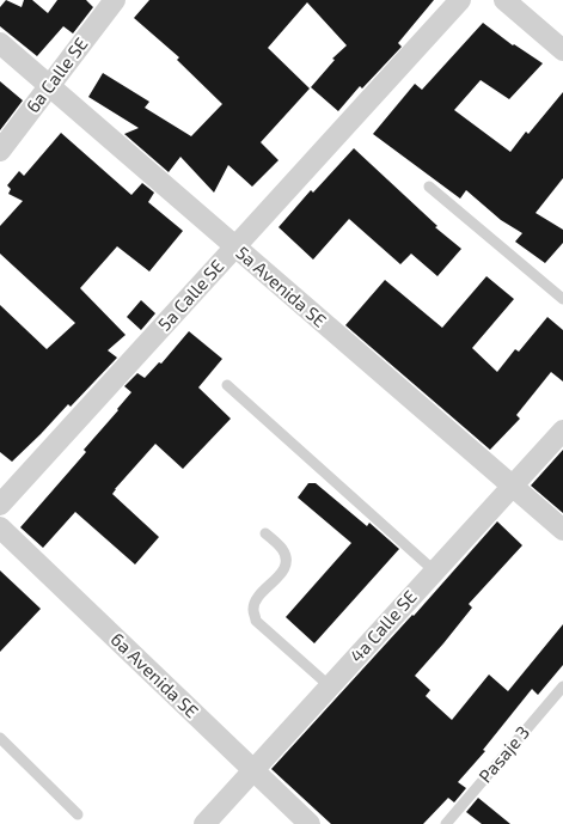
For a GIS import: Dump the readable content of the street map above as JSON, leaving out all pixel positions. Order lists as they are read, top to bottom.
{
  "streets": {
    "street": [
      "6a Calle SE",
      "5a Avenida SE",
      "5a Calle SE",
      "4a Calle SE",
      "6a Avenida SE"
    ],
    "lane": ["Pasaje 3"]
  },
  "crossings": [
    ["6a Calle SE", "5a Avenida SE"],
    ["5a Avenida SE", "5a Calle SE"],
    ["5a Avenida SE", "4a Calle SE"],
    ["4a Calle SE", "6a Avenida SE"]
  ]
}
